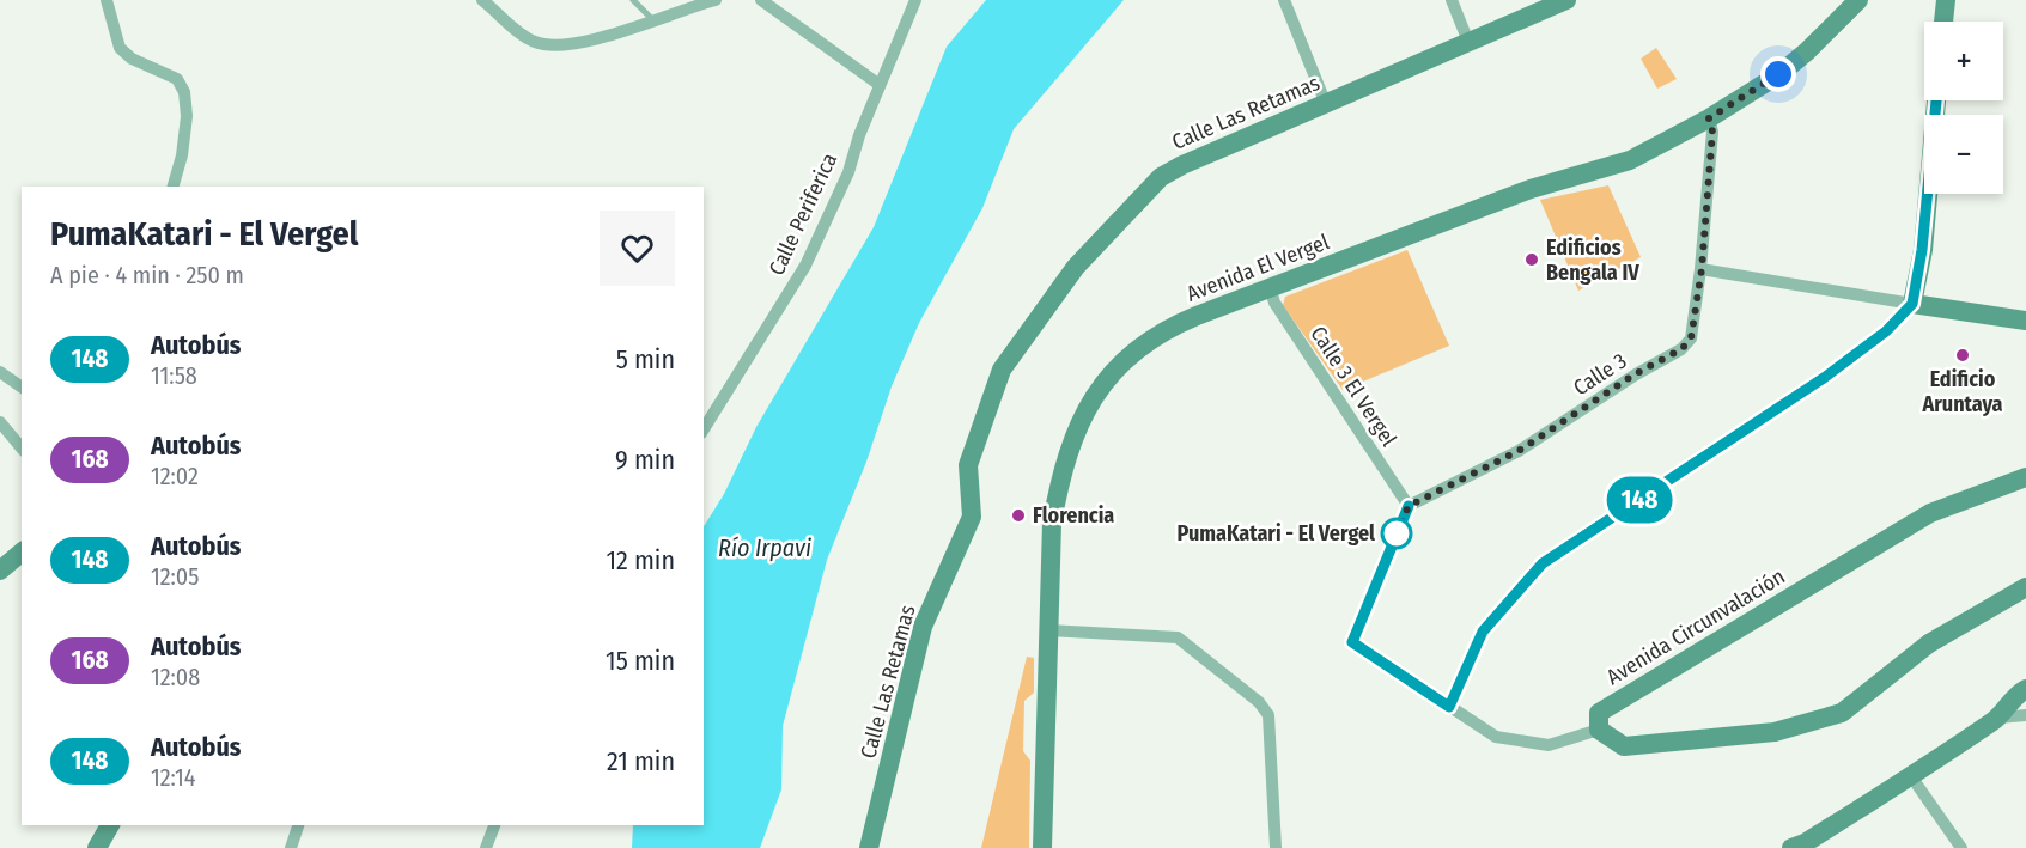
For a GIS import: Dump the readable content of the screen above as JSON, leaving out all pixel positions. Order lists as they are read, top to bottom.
{
  "streets": {
    "street": [
      "Calle Las Retamas",
      "Calle Periferica",
      "Avenida El Vergel",
      "Calle 3",
      "Calle 3 El Vergel",
      "Avenida Circunvalación"
    ]
  },
  "crossings": [
    ["Avenida El Vergel", "Calle 3"],
    ["Avenida El Vergel", "Calle 3 El Vergel"],
    ["Calle 3", "Calle 3 El Vergel"]
  ],
  "water": ["Río Irpavi"],
  "places": [
    "Edificios Bengala IV",
    "Edificio Aruntaya",
    "Florencia",
    "PumaKatari - El Vergel"
  ],
  "lines": ["bus line 148"],
  "page": {
    "on_map": "148",
    "map_buttons": ["+", "−"],
    "heading": ["PumaKatari - El Vergel", "A pie · 4 min · 250 m"],
    "list": [
      {
        "mark": "148",
        "name": "Autobús",
        "note": "11:58",
        "value": "5 min"
      },
      {
        "mark": "168",
        "name": "Autobús",
        "note": "12:02",
        "value": "9 min"
      },
      {
        "mark": "148",
        "name": "Autobús",
        "note": "12:05",
        "value": "12 min"
      },
      {
        "mark": "168",
        "name": "Autobús",
        "note": "12:08",
        "value": "15 min"
      },
      {
        "mark": "148",
        "name": "Autobús",
        "note": "12:14",
        "value": "21 min"
      }
    ]
  }
}
